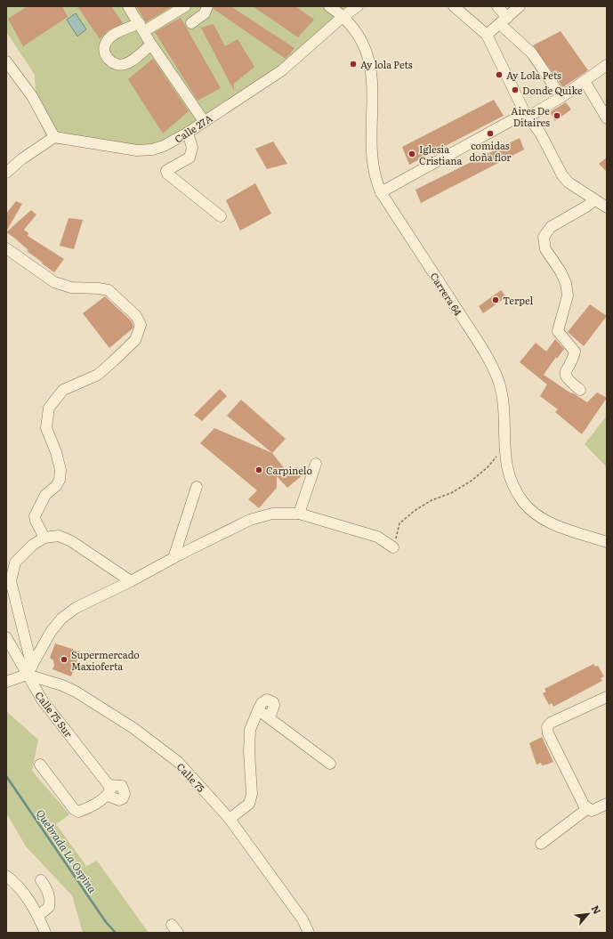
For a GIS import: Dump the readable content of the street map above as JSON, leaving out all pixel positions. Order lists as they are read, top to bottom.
{
  "streets": {
    "street": [
      "Calle 27A",
      "Carrera 64",
      "Calle 75 Sur",
      "Calle 75"
    ]
  },
  "crossings": [
    ["Calle 27A", "Carrera 64"],
    ["Calle 75 Sur", "Calle 75"]
  ],
  "water": ["Quebrada La Ospina"],
  "places": [
    "Ay lola Pets",
    "Ay Lola Pets",
    "Donde Quike",
    "Aires De Ditaires",
    "comidas doña flor",
    "Iglesia Cristiana",
    "Terpel",
    "Carpinelo",
    "Supermercado Maxioferta"
  ],
  "north": "top right"
}
